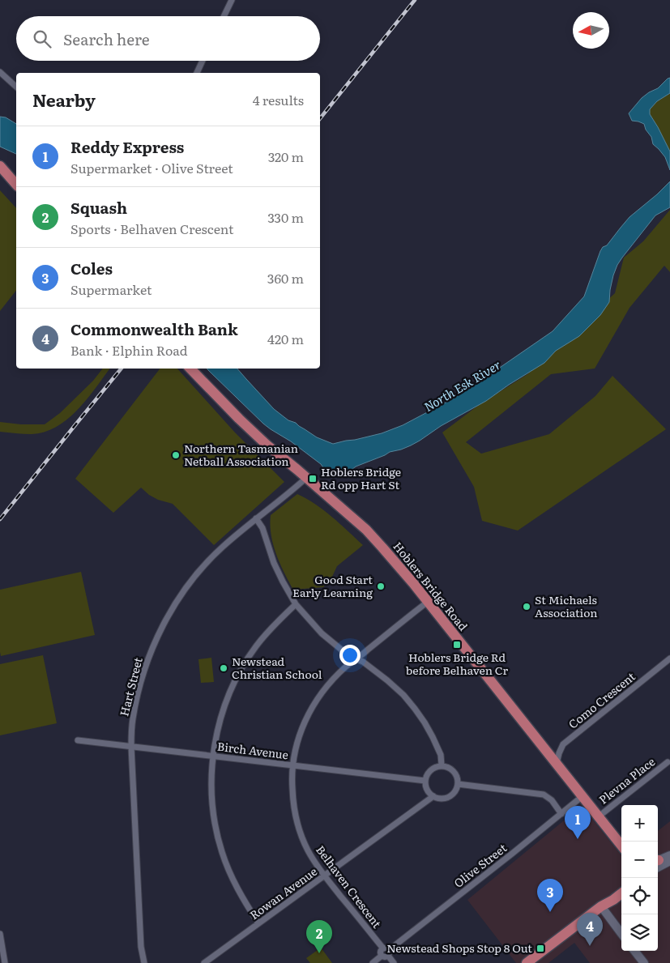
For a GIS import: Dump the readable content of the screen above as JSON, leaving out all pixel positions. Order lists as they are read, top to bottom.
{
  "streets": {
    "highway": ["Hoblers Bridge Road"],
    "street": [
      "Hart Street",
      "Como Crescent",
      "Birch Avenue",
      "Plevna Place",
      "Olive Street",
      "Belhaven Crescent",
      "Rowan Avenue"
    ]
  },
  "crossings": [
    ["Hoblers Bridge Road", "Hart Street"],
    ["Hoblers Bridge Road", "Como Crescent"],
    ["Hoblers Bridge Road", "Plevna Place"],
    ["Hoblers Bridge Road", "Olive Street"],
    ["Hoblers Bridge Road", "Belhaven Crescent"],
    ["Hart Street", "Birch Avenue"],
    ["Birch Avenue", "Belhaven Crescent"],
    ["Birch Avenue", "Rowan Avenue"],
    ["Olive Street", "Belhaven Crescent"],
    ["Belhaven Crescent", "Rowan Avenue"]
  ],
  "water": ["North Esk River"],
  "places": {
    "other": [
      "Northern Tasmanian Netball Association",
      "Good Start Early Learning",
      "St Michaels Association",
      "Newstead Christian School"
    ],
    "transit": ["Hoblers Bridge Rd opp Hart St", "Hoblers Bridge Rd before Belhaven Cr", "Newstead Shops Stop 8 Out"]
  },
  "north": "left",
  "page": {
    "search": "Search here",
    "heading": ["Nearby", "4 results"],
    "list": [
      {
        "mark": "1",
        "name": "Reddy Express",
        "note": "Supermarket · Olive Street",
        "value": "320 m"
      },
      {
        "mark": "2",
        "name": "Squash",
        "note": "Sports · Belhaven Crescent",
        "value": "330 m"
      },
      {
        "mark": "3",
        "name": "Coles",
        "note": "Supermarket",
        "value": "360 m"
      },
      {
        "mark": "4",
        "name": "Commonwealth Bank",
        "note": "Bank · Elphin Road",
        "value": "420 m"
      }
    ],
    "map_buttons": ["+", "−"],
    "pins": [
      "1",
      "3",
      "4",
      "2"
    ]
  }
}
